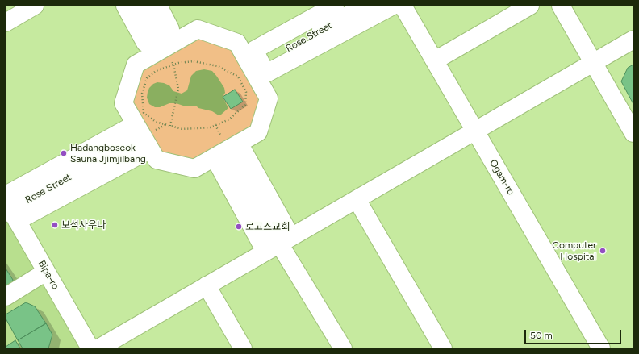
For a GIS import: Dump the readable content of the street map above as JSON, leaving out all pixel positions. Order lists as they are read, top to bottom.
{
  "streets": {
    "street": ["Rose Street", "Ogam-ro", "Bipa-ro"]
  },
  "crossings": [
    ["Rose Street", "Bipa-ro"]
  ],
  "places": [
    "Hadangboseok Sauna Jjimjilbang",
    "보석사우나",
    "로고스교회",
    "Computer Hospital"
  ],
  "scale_bar": "50 m"
}
